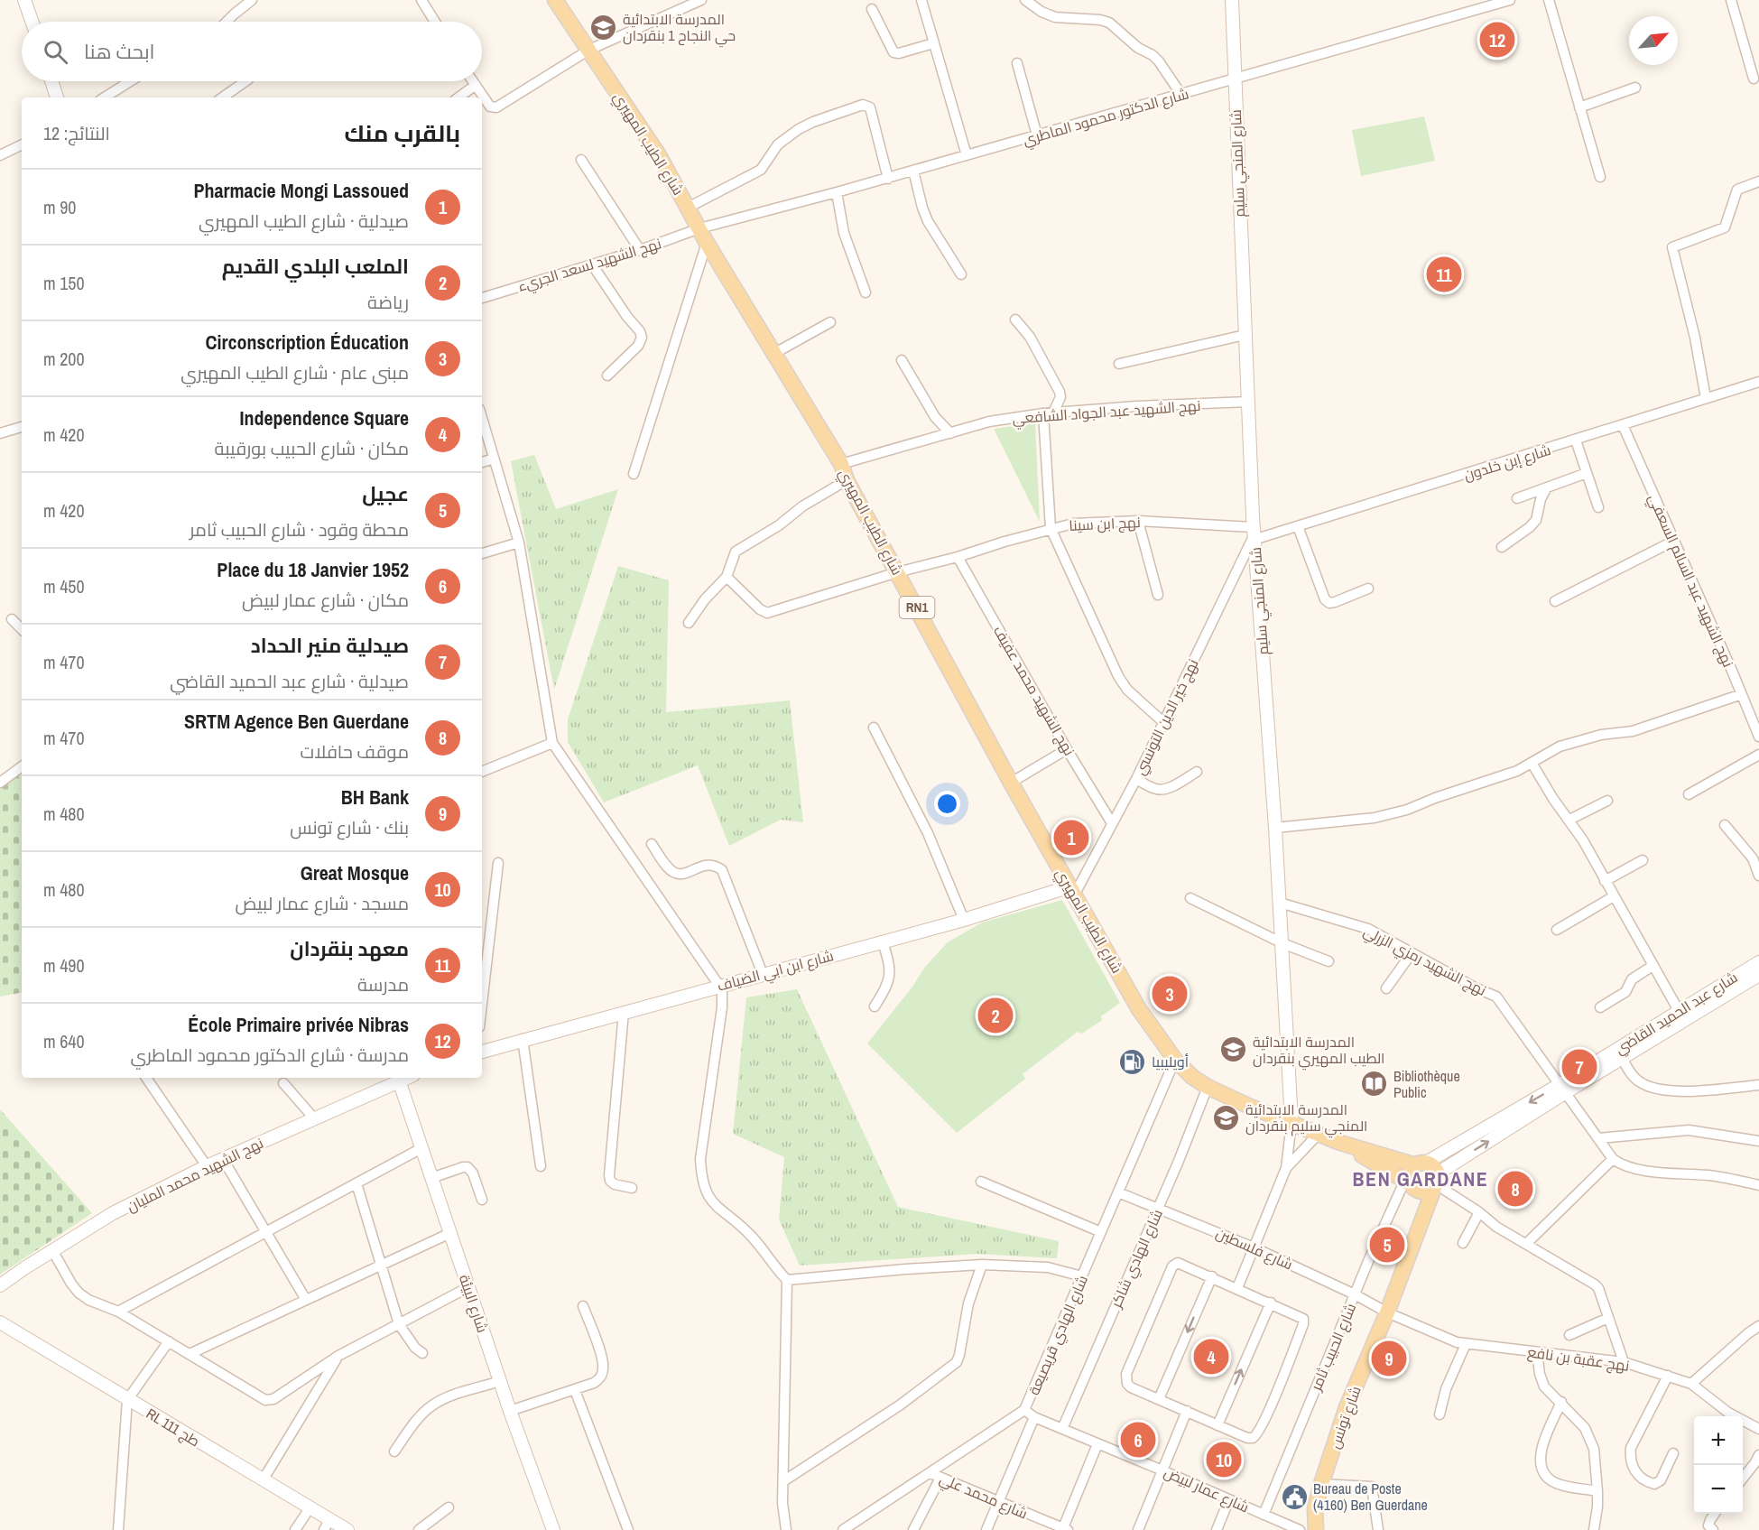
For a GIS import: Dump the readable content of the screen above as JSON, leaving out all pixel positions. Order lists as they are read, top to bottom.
{
  "streets": {
    "main road": ["شارع الطيب المهيري", "RN1", "شارع تونس"],
    "street": [
      "شارع الدكتور محمود الماطري",
      "شارع المنجي سليم",
      "نهج الشهيد لسعد الجريء",
      "نهج الشهيد عبد الجواد الشافعي",
      "شارع إبن خلدون",
      "نهج ابن سينا",
      "نهج الشهيد عبد السالم السعفي",
      "نهج الشهيد محمد عفيف",
      "نهج خير الدين التونسي",
      "نهج الشهيد رمزي الزرلي",
      "شارع ابن ابي الضياف",
      "شارع عبد الحميد القاضي",
      "نهج الشهيد محمد المليان",
      "شارع فلسطين",
      "شارع الهادي شاكر",
      "شارع البيئة",
      "شارع الهادي قريصيعة",
      "شارع الحبيب ثامر",
      "نهج عقبة بن نافع",
      "RL طج 111",
      "شارع عمار لبيض",
      "شارع محمد علي"
    ]
  },
  "crossings": [
    ["شارع الدكتور محمود الماطري", "شارع الطيب المهيري"],
    ["شارع الدكتور محمود الماطري", "شارع المنجي سليم"],
    ["شارع الدكتور محمود الماطري", "نهج الشهيد لسعد الجريء"],
    ["شارع الطيب المهيري", "شارع المنجي سليم"],
    ["شارع الطيب المهيري", "نهج الشهيد لسعد الجريء"],
    ["شارع الطيب المهيري", "نهج الشهيد عبد الجواد الشافعي"],
    ["شارع الطيب المهيري", "نهج ابن سينا"],
    ["شارع الطيب المهيري", "RN1"],
    ["شارع الطيب المهيري", "نهج خير الدين التونسي"],
    ["شارع الطيب المهيري", "شارع ابن ابي الضياف"],
    ["شارع الطيب المهيري", "شارع الهادي شاكر"],
    ["شارع الطيب المهيري", "شارع الهادي قريصيعة"],
    ["شارع المنجي سليم", "نهج الشهيد عبد الجواد الشافعي"],
    ["شارع المنجي سليم", "شارع إبن خلدون"],
    ["شارع المنجي سليم", "نهج ابن سينا"],
    ["شارع المنجي سليم", "نهج خير الدين التونسي"],
    ["شارع المنجي سليم", "نهج الشهيد رمزي الزرلي"],
    ["شارع إبن خلدون", "نهج ابن سينا"],
    ["شارع إبن خلدون", "نهج الشهيد عبد السالم السعفي"],
    ["شارع إبن خلدون", "نهج خير الدين التونسي"],
    ["نهج ابن سينا", "نهج الشهيد محمد عفيف"],
    ["نهج ابن سينا", "نهج خير الدين التونسي"],
    ["RN1", "شارع عبد الحميد القاضي"],
    ["RN1", "شارع الحبيب ثامر"],
    ["RN1", "شارع تونس"],
    ["نهج الشهيد محمد عفيف", "نهج خير الدين التونسي"],
    ["نهج خير الدين التونسي", "شارع ابن ابي الضياف"],
    ["نهج الشهيد رمزي الزرلي", "شارع عبد الحميد القاضي"],
    ["شارع عبد الحميد القاضي", "شارع الحبيب ثامر"],
    ["شارع عبد الحميد القاضي", "شارع تونس"],
    ["نهج الشهيد محمد المليان", "شارع البيئة"],
    ["شارع فلسطين", "شارع الهادي شاكر"],
    ["شارع فلسطين", "شارع الهادي قريصيعة"],
    ["شارع فلسطين", "شارع الحبيب ثامر"],
    ["شارع فلسطين", "نهج عقبة بن نافع"],
    ["شارع فلسطين", "شارع تونس"],
    ["شارع الهادي شاكر", "شارع عمار لبيض"],
    ["شارع الهادي قريصيعة", "شارع عمار لبيض"],
    ["شارع الهادي قريصيعة", "شارع محمد علي"],
    ["شارع الحبيب ثامر", "شارع تونس"],
    ["شارع الحبيب ثامر", "شارع عمار لبيض"],
    ["نهج عقبة بن نافع", "شارع تونس"]
  ],
  "districts": ["BEN GARDANE"],
  "places": {
    "school or university": ["المدرسة الابتدائية حي النجاح 1 بنقردان", "المدرسة الابتدائية الطيب المهيري بنقردان", "المدرسة الابتدائية المنجي سليم بنقردان"],
    "fuel station": ["أويليبيا"],
    "library": ["Bibliothèque Public"],
    "public building": ["Bureau de Poste (4160) Ben Guerdane"]
  },
  "north": "top right",
  "page": {
    "pins": [
      "12",
      "11",
      "1",
      "3",
      "2",
      "7",
      "8",
      "5",
      "4",
      "9",
      "6",
      "10"
    ],
    "search": "ابحث هنا",
    "heading": ["بالقرب منك", "النتائج: 12"],
    "list": [
      {
        "mark": "1",
        "name": "Pharmacie Mongi Lassoued",
        "note": "صيدلية · شارع الطيب المهيري",
        "value": "90 m"
      },
      {
        "mark": "2",
        "name": "الملعب البلدي القديم",
        "note": "رياضة",
        "value": "150 m"
      },
      {
        "mark": "3",
        "name": "Circonscription Éducation",
        "note": "مبنى عام · شارع الطيب المهيري",
        "value": "200 m"
      },
      {
        "mark": "4",
        "name": "Independence Square",
        "note": "مكان · شارع الحبيب بورقيبة",
        "value": "420 m"
      },
      {
        "mark": "5",
        "name": "عجيل",
        "note": "محطة وقود · شارع الحبيب ثامر",
        "value": "420 m"
      },
      {
        "mark": "6",
        "name": "Place du 18 Janvier 1952",
        "note": "مكان · شارع عمار لبيض",
        "value": "450 m"
      },
      {
        "mark": "7",
        "name": "صيدلية منير الحداد",
        "note": "صيدلية · شارع عبد الحميد القاضي",
        "value": "470 m"
      },
      {
        "mark": "8",
        "name": "SRTM Agence Ben Guerdane",
        "note": "موقف حافلات",
        "value": "470 m"
      },
      {
        "mark": "9",
        "name": "BH Bank",
        "note": "بنك · شارع تونس",
        "value": "480 m"
      },
      {
        "mark": "10",
        "name": "Great Mosque",
        "note": "مسجد · شارع عمار لبيض",
        "value": "480 m"
      },
      {
        "mark": "11",
        "name": "معهد بنقردان",
        "note": "مدرسة",
        "value": "490 m"
      },
      {
        "mark": "12",
        "name": "École Primaire privée Nibras",
        "note": "مدرسة · شارع الدكتور محمود الماطري",
        "value": "640 m"
      }
    ],
    "map_buttons": ["+", "−"]
  }
}
